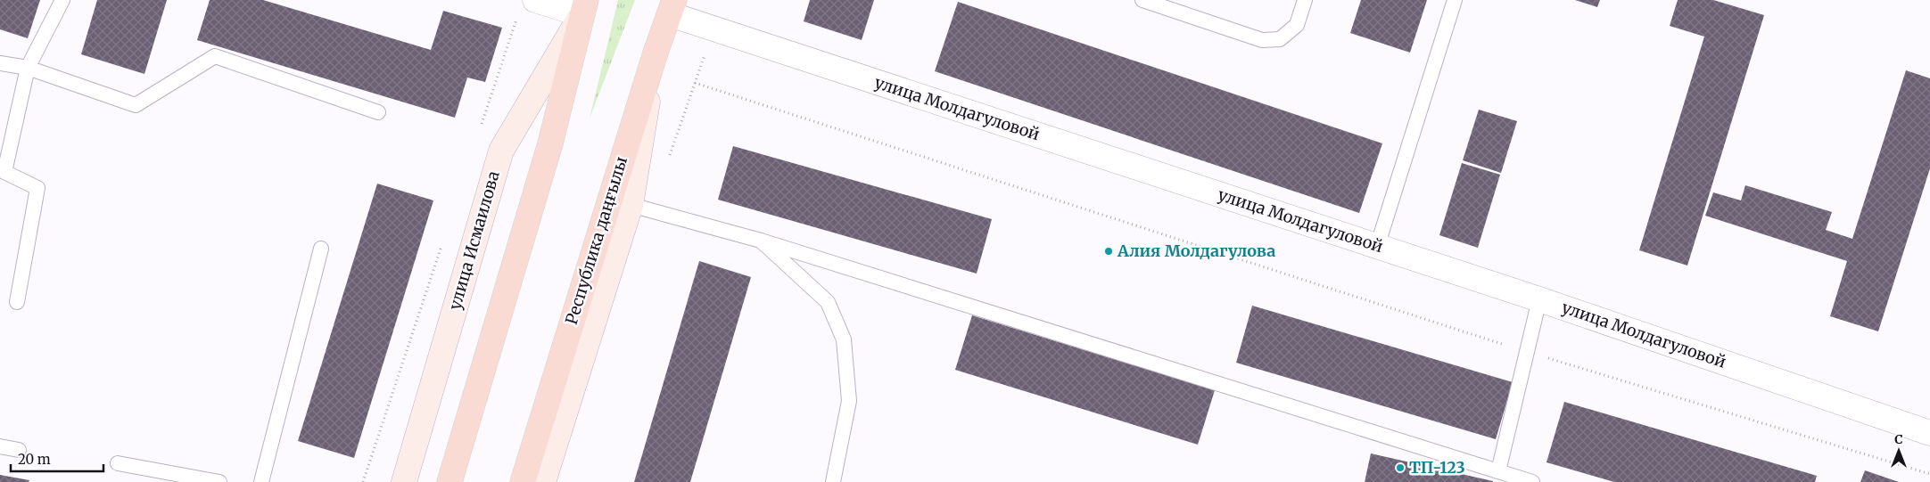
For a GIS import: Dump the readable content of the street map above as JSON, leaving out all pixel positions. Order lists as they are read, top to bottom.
{
  "streets": {
    "main road": ["улица Исмаилова", "Республика даңғылы"],
    "street": ["улица Молдагуловой"]
  },
  "crossings": [
    ["улица Молдагуловой", "Республика даңғылы"]
  ],
  "places": ["Алия Молдагулова", "ТП-123"],
  "scale_bar": "20 m",
  "north": "top"
}
